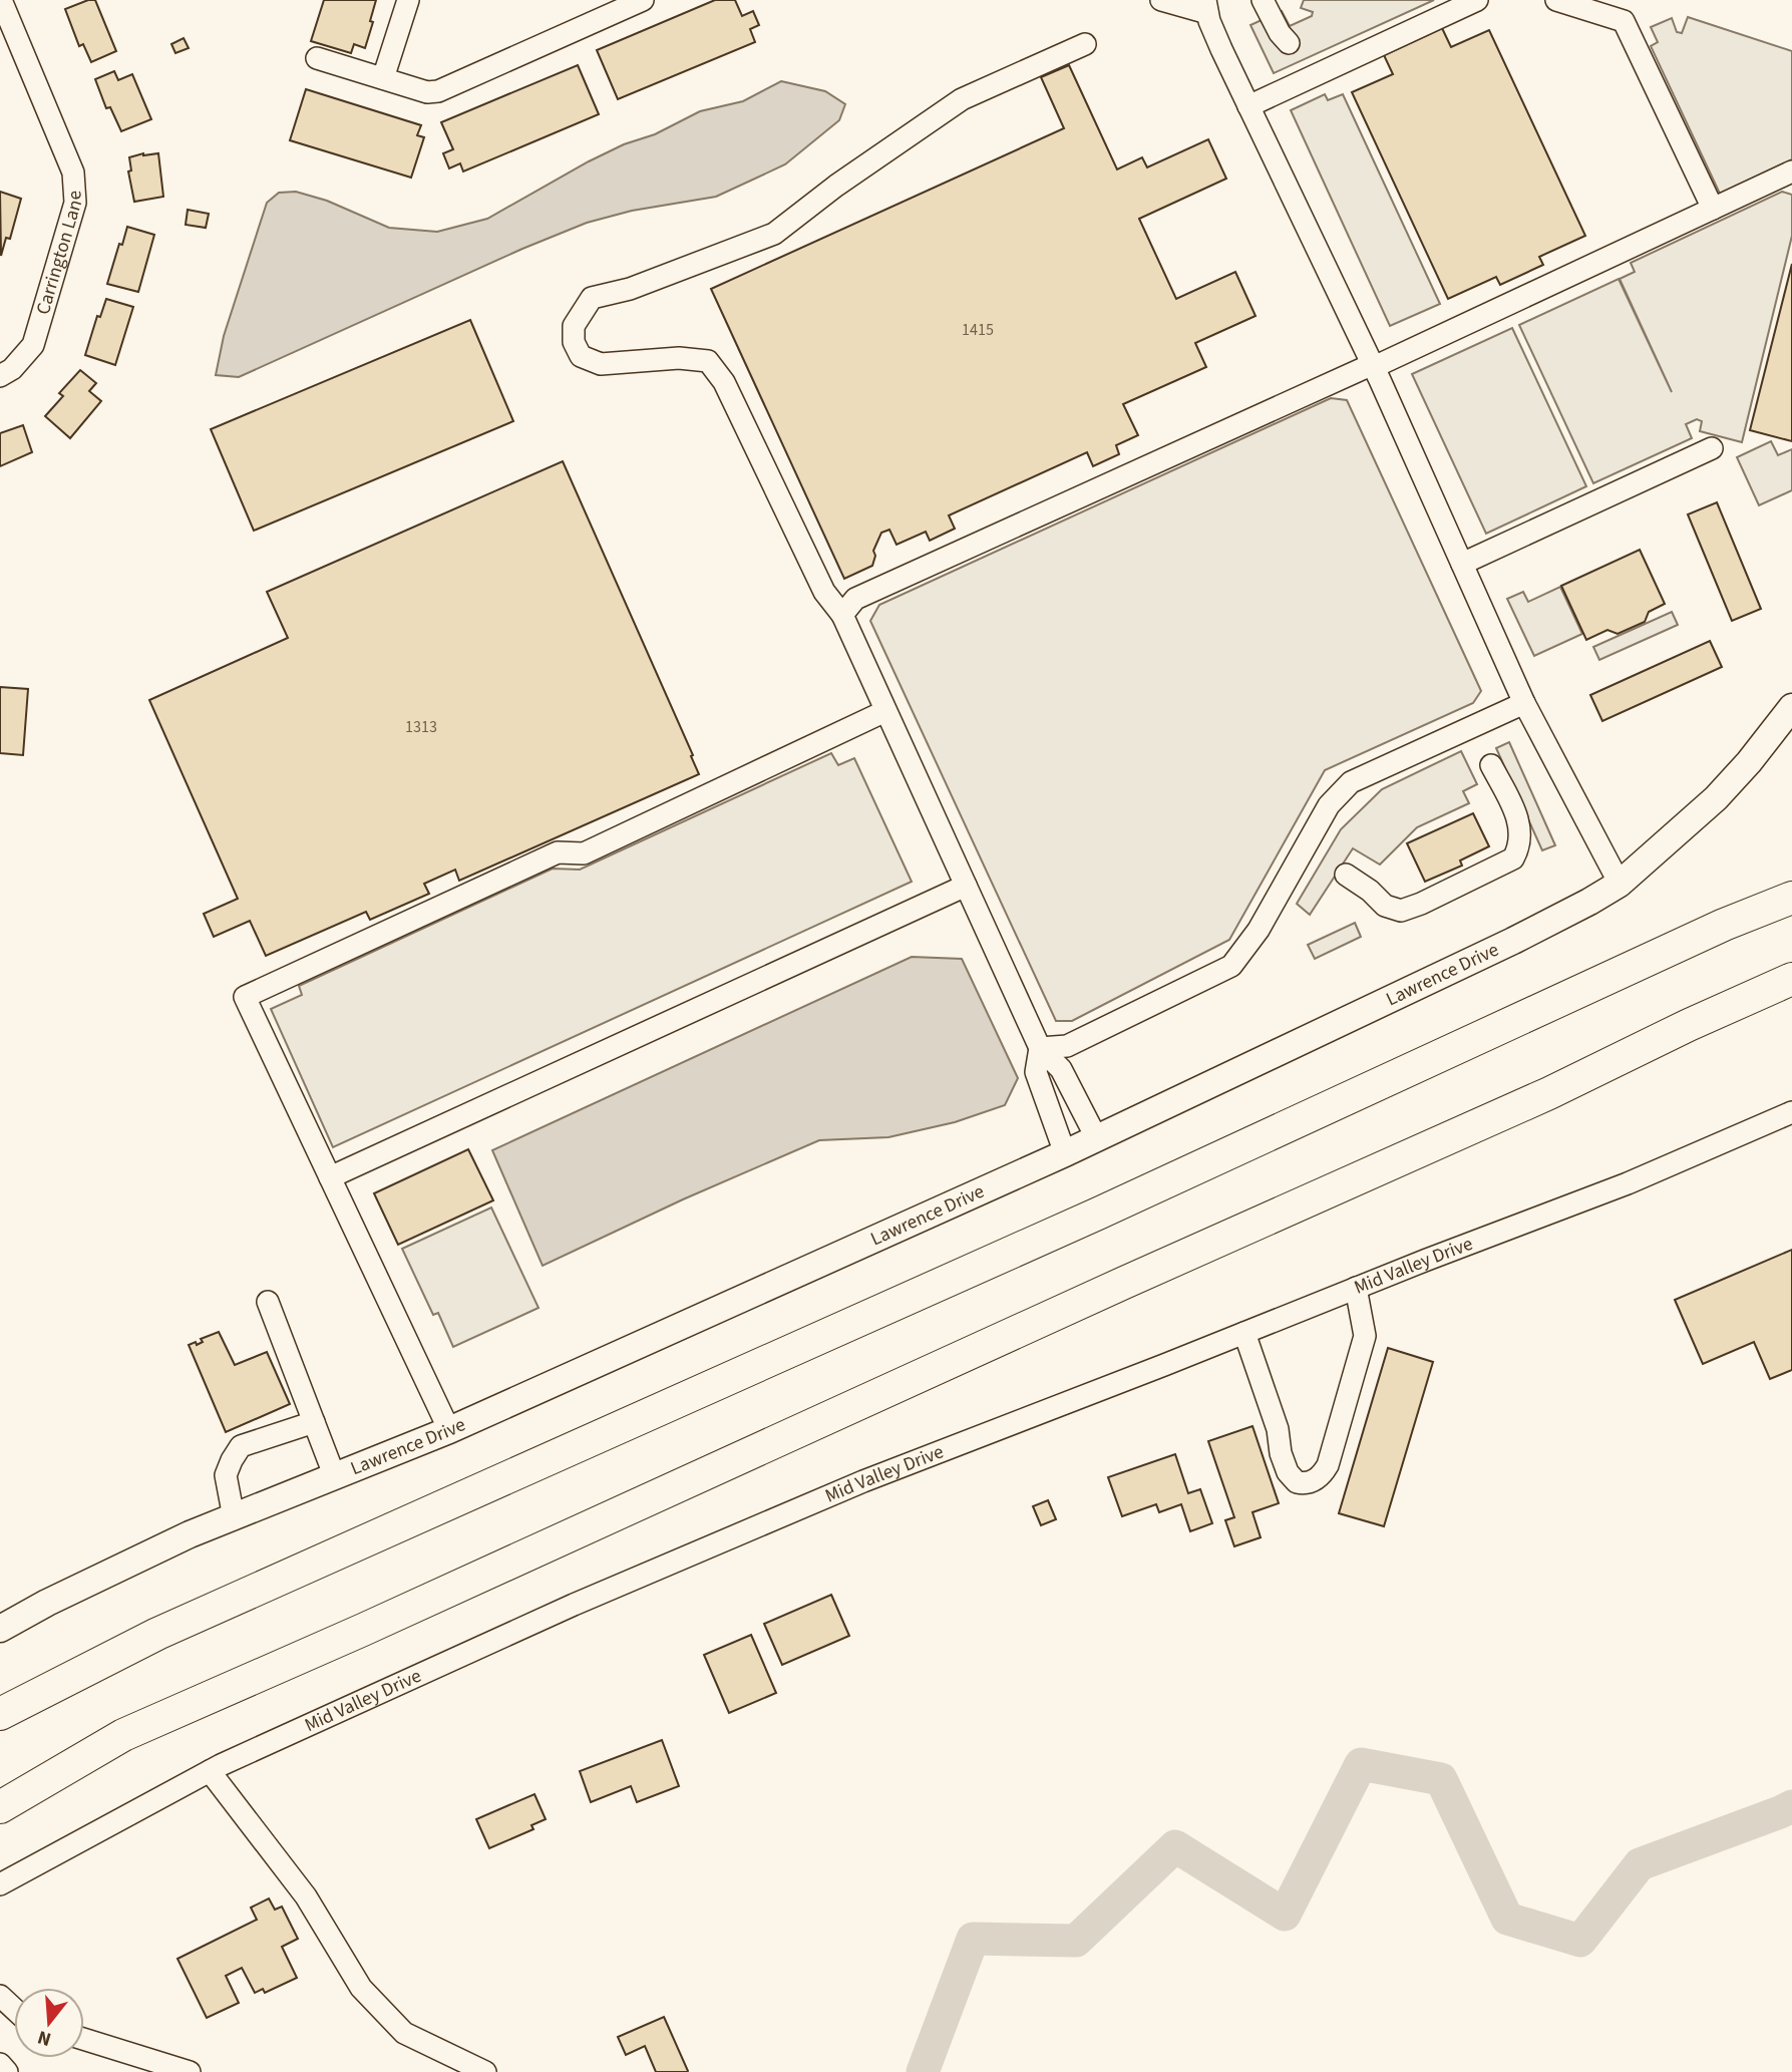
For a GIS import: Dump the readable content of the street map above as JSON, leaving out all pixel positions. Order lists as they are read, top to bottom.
{
  "streets": {
    "main road": ["Lawrence Drive"],
    "street": ["Carrington Lane", "Mid Valley Drive"]
  },
  "house_numbers": ["1415", "1313"],
  "north": "bottom"
}
